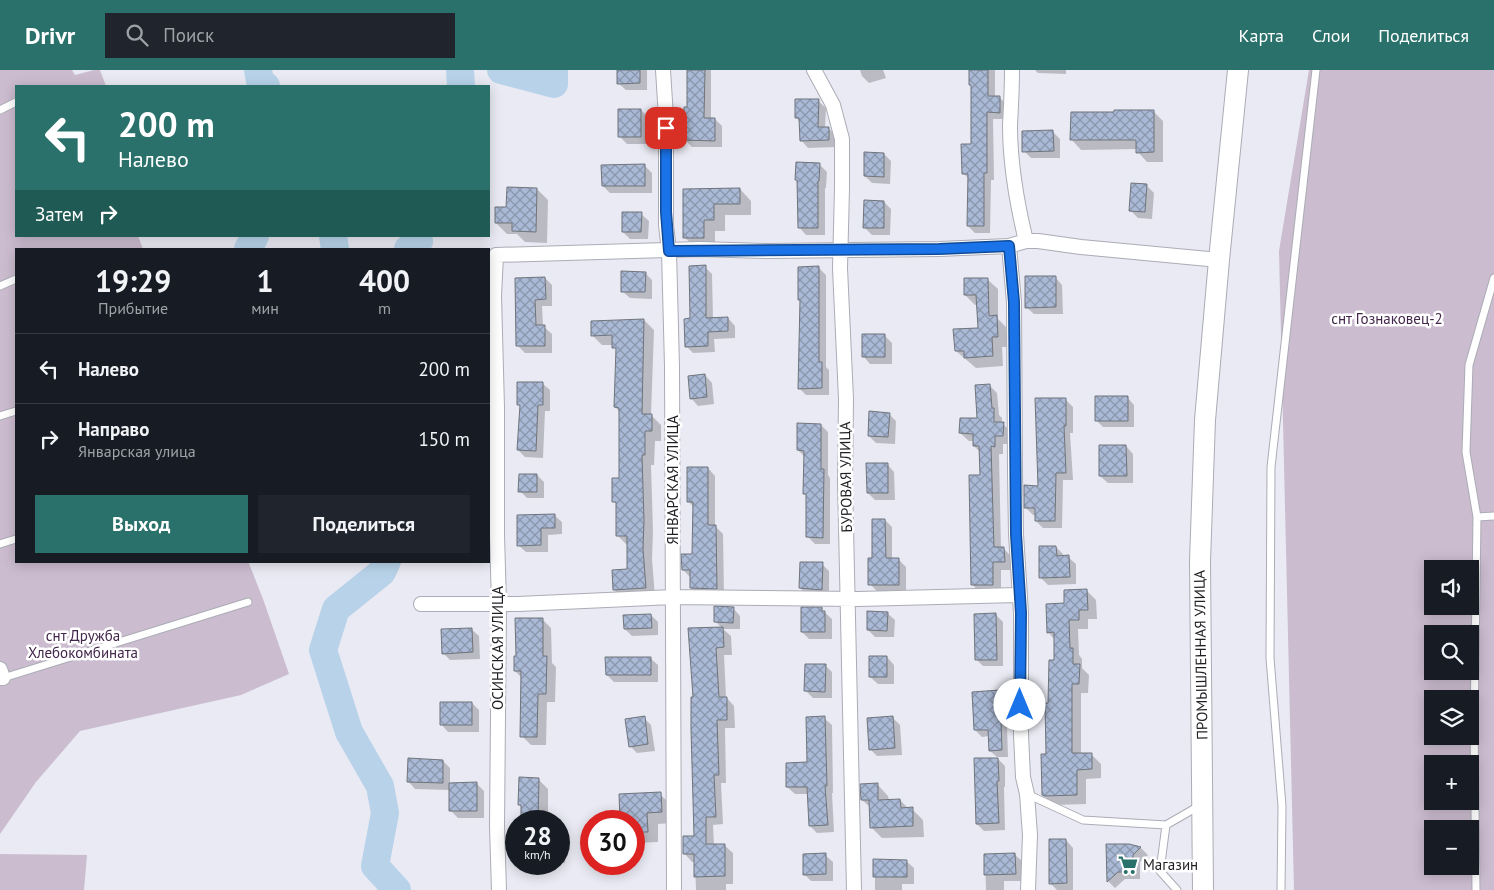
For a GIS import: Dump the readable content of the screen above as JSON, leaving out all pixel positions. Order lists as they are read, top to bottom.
{
  "streets": {
    "main road": ["ПРОМЫШЛЕННАЯ УЛИЦА"],
    "street": ["БУРОВАЯ УЛИЦА", "ЯНВАРСКАЯ УЛИЦА", "ОСИНСКАЯ УЛИЦА"]
  },
  "crossings": [
    ["ЯНВАРСКАЯ УЛИЦА", "ОСИНСКАЯ УЛИЦА"]
  ],
  "parks": ["снт Гознаковец-2", "снт Дружба Хлебокомбината"],
  "places": {
    "supermarket": ["Магазин"]
  },
  "page": {
    "header": "Drivr",
    "search": "Поиск",
    "nav": ["Карта", "Слои", "Поделиться"],
    "turn": ["200 m", "Налево"],
    "then": "Затем",
    "eta": [
      "19:29",
      "Прибытие",
      "1",
      "мин",
      "400",
      "m"
    ],
    "list": [
      {
        "name": "Налево",
        "value": "200 m"
      },
      {
        "name": "Направо",
        "note": "Январская улица",
        "value": "150 m"
      }
    ],
    "buttons": ["Выход", "Поделиться"],
    "map_buttons": ["+", "−"],
    "speed": "28 km/h",
    "limit": "30"
  }
}
